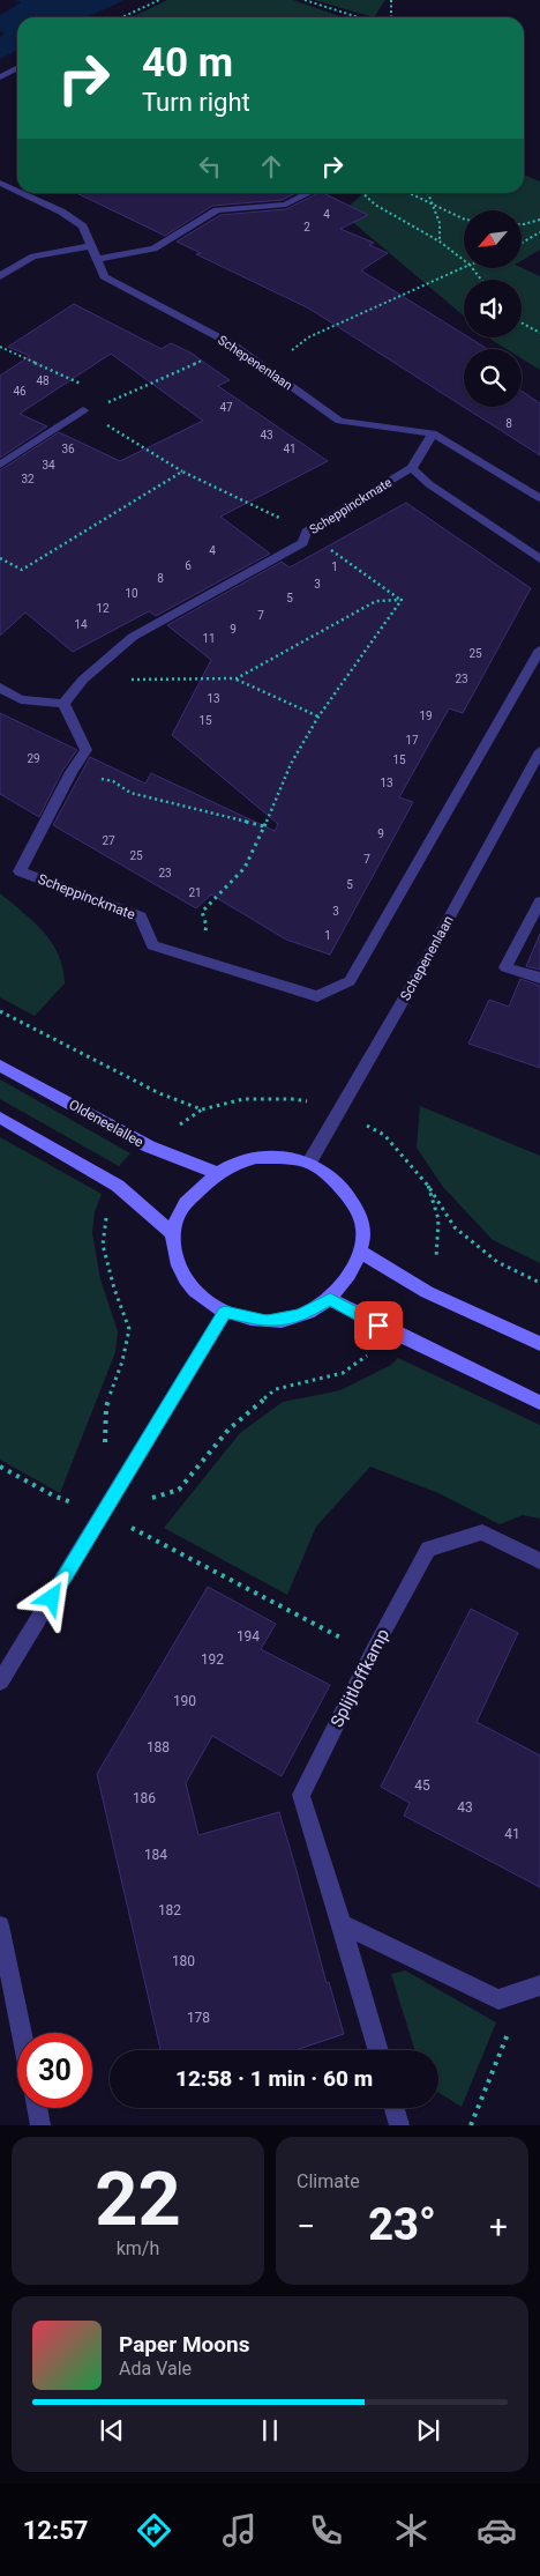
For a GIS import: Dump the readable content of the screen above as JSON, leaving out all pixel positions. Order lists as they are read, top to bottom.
{
  "streets": {
    "main road": ["Oldeneelallee"],
    "street": ["Schepenenlaan", "Scheppinckmate", "Splijtloffkamp"]
  },
  "crossings": [
    ["Schepenenlaan", "Scheppinckmate"],
    ["Schepenenlaan", "Oldeneelallee"]
  ],
  "house_numbers": [
    "4",
    "2",
    "48",
    "46",
    "47",
    "8",
    "43",
    "36",
    "41",
    "34",
    "32",
    "4",
    "6",
    "1",
    "8",
    "3",
    "10",
    "5",
    "12",
    "7",
    "14",
    "9",
    "11",
    "25",
    "23",
    "13",
    "19",
    "15",
    "17",
    "29",
    "15",
    "13",
    "9",
    "27",
    "25",
    "7",
    "23",
    "5",
    "21",
    "3",
    "1",
    "194",
    "192",
    "190",
    "188",
    "45",
    "186",
    "43",
    "41",
    "184",
    "182",
    "180",
    "178"
  ],
  "north": "bottom left",
  "page": {
    "turn": ["40 m", "Turn right"],
    "limit": "30",
    "trip": "12:58 · 1 min · 60 m",
    "tile": [
      ["22", "km/h"],
      "Climate"
    ],
    "heat": ["−", "23°", "+"],
    "song": ["Paper Moons", "Ada Vale"],
    "tabs": "12:57"
  }
}
